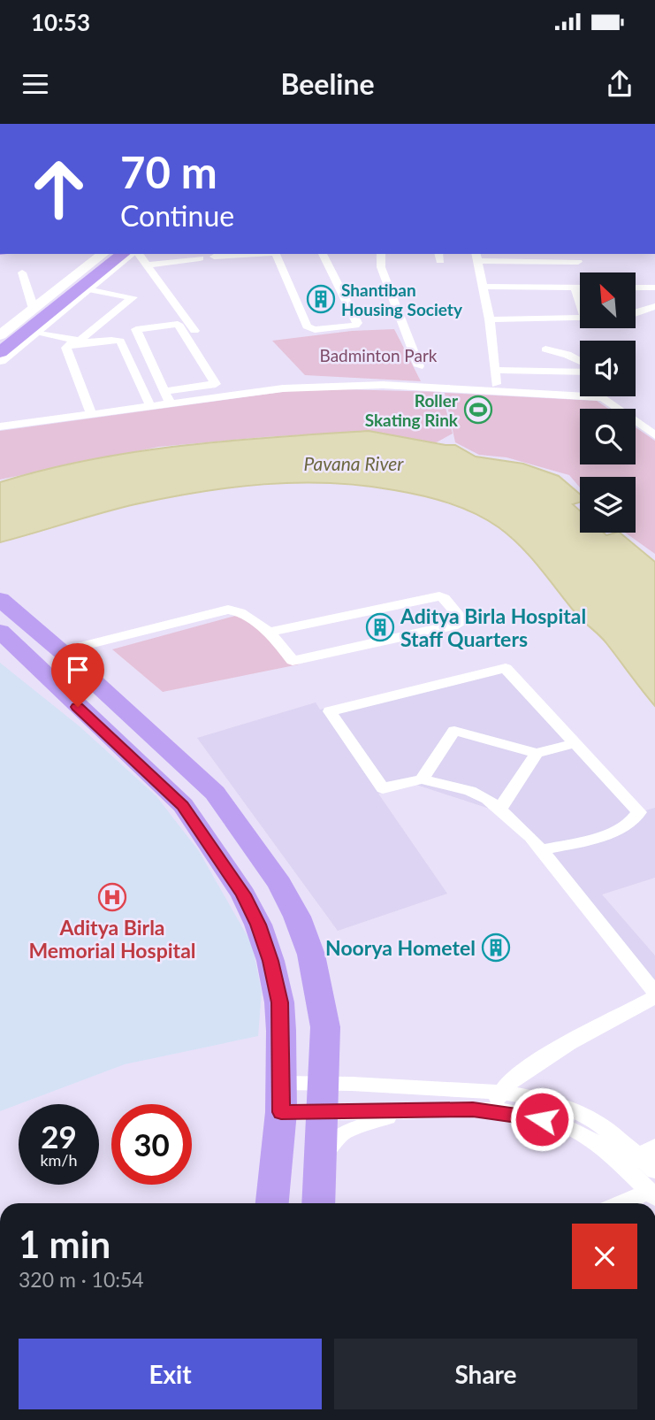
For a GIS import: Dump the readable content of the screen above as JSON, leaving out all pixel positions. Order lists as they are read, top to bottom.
{
  "water": ["Pavana River"],
  "parks": ["Badminton Park"],
  "places": {
    "building": ["Shantiban Housing Society", "Aditya Birla Hospital Staff Quarters", "Noorya Hometel"],
    "sports": ["Roller Skating Rink"],
    "hospital": ["Aditya Birla Memorial Hospital"]
  },
  "north": "top left",
  "page": {
    "status": "10:53",
    "header": "Beeline",
    "turn": ["70 m", "Continue"],
    "speed": "29 km/h",
    "limit": "30",
    "heading": ["1 min", "320 m · 10:54"],
    "buttons": ["Exit", "Share"]
  }
}
